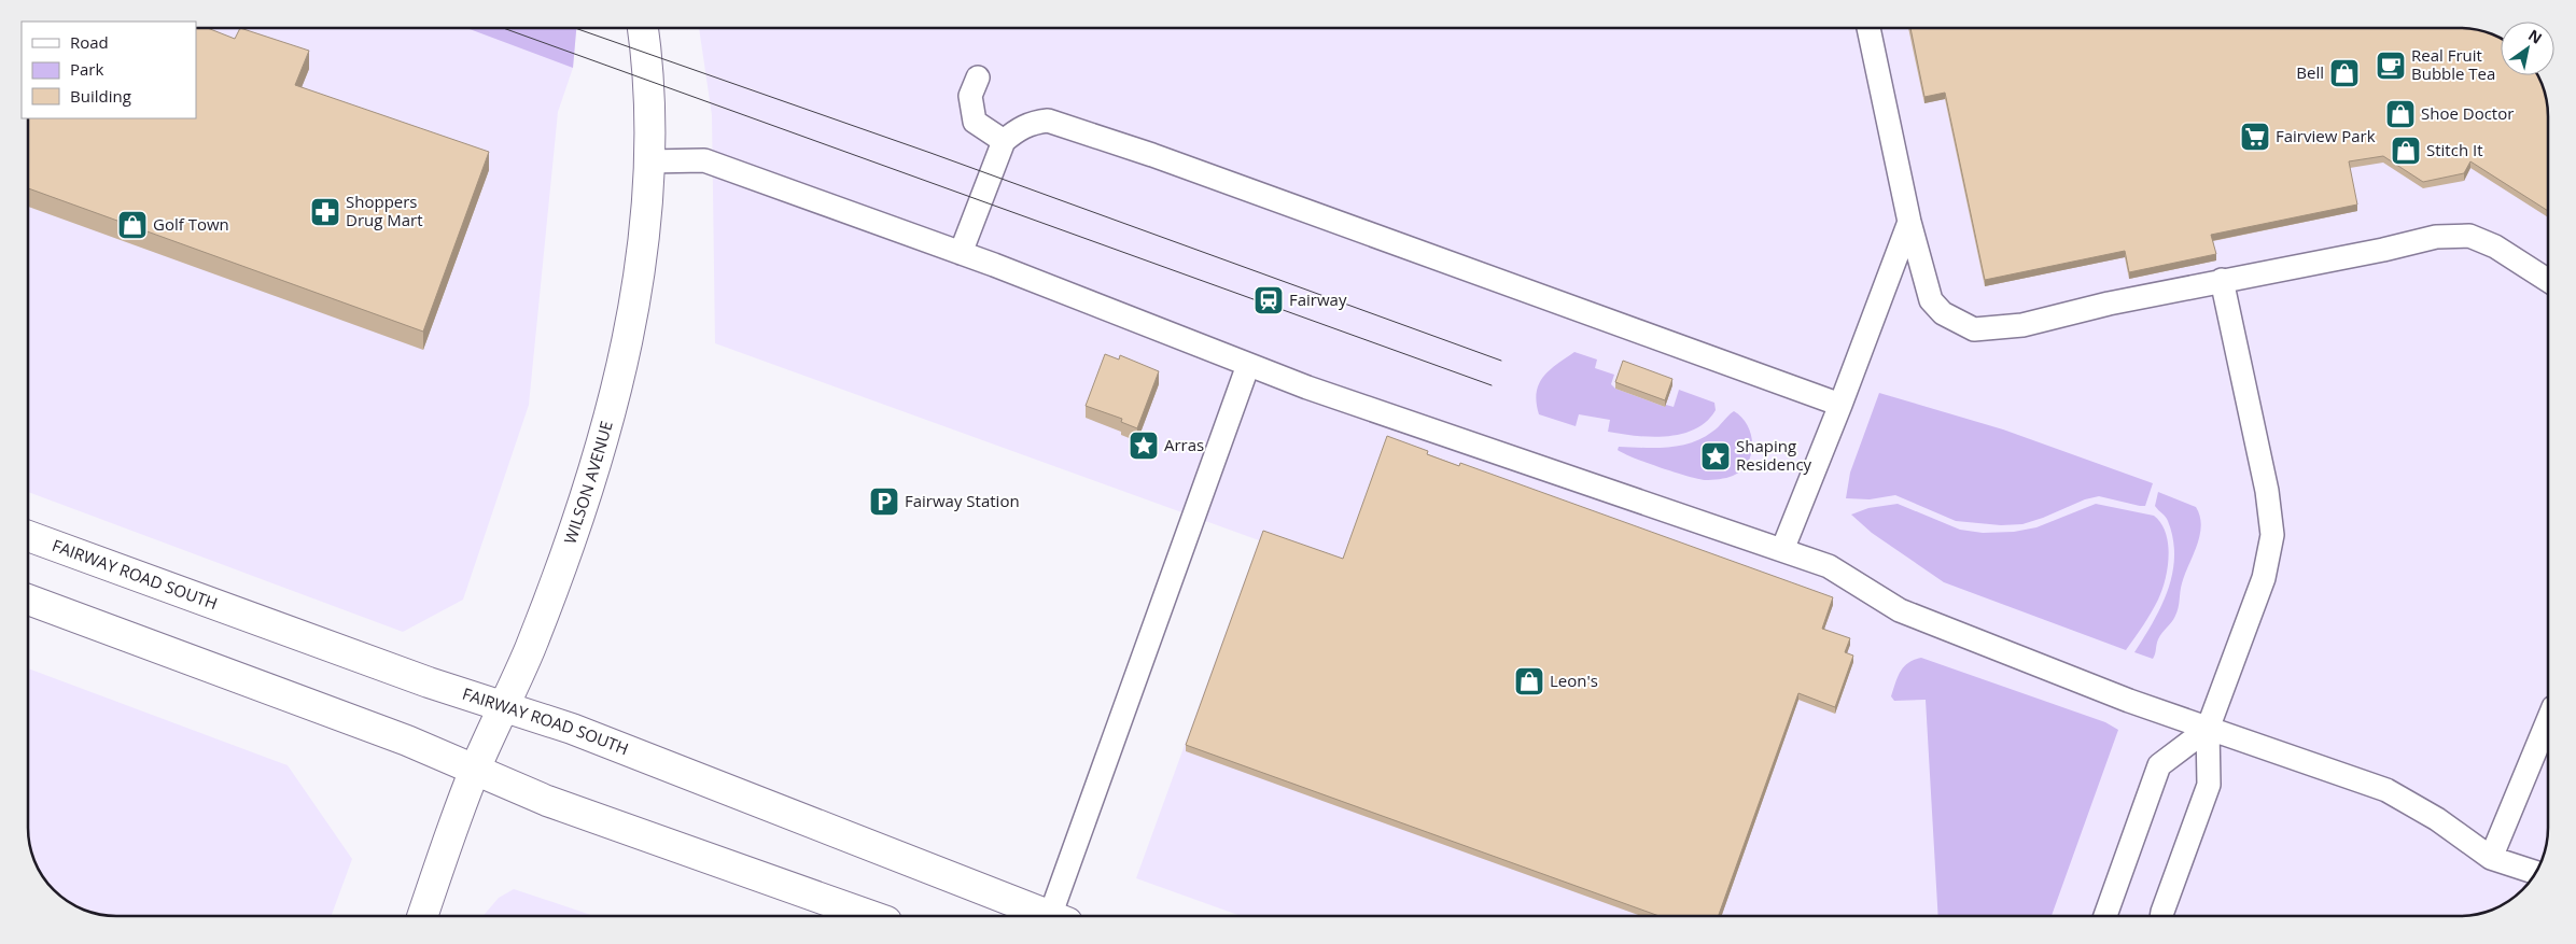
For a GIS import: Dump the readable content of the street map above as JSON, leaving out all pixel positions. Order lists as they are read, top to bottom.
{
  "streets": {
    "main road": ["WILSON AVENUE", "FAIRWAY ROAD SOUTH"]
  },
  "crossings": [
    ["WILSON AVENUE", "FAIRWAY ROAD SOUTH"]
  ],
  "places": {
    "cafe": ["Real Fruit Bubble Tea"],
    "shop": [
      "Bell",
      "Shoe Doctor",
      "Stitch It",
      "Golf Town",
      "Leon's"
    ],
    "supermarket": ["Fairview Park"],
    "pharmacy": ["Shoppers Drug Mart"],
    "station": ["Fairway"],
    "place": ["Arras", "Shaping Residency"],
    "parking": ["Fairway Station"]
  },
  "legend": ["Road", "Park", "Building"],
  "north": "top right"
}
